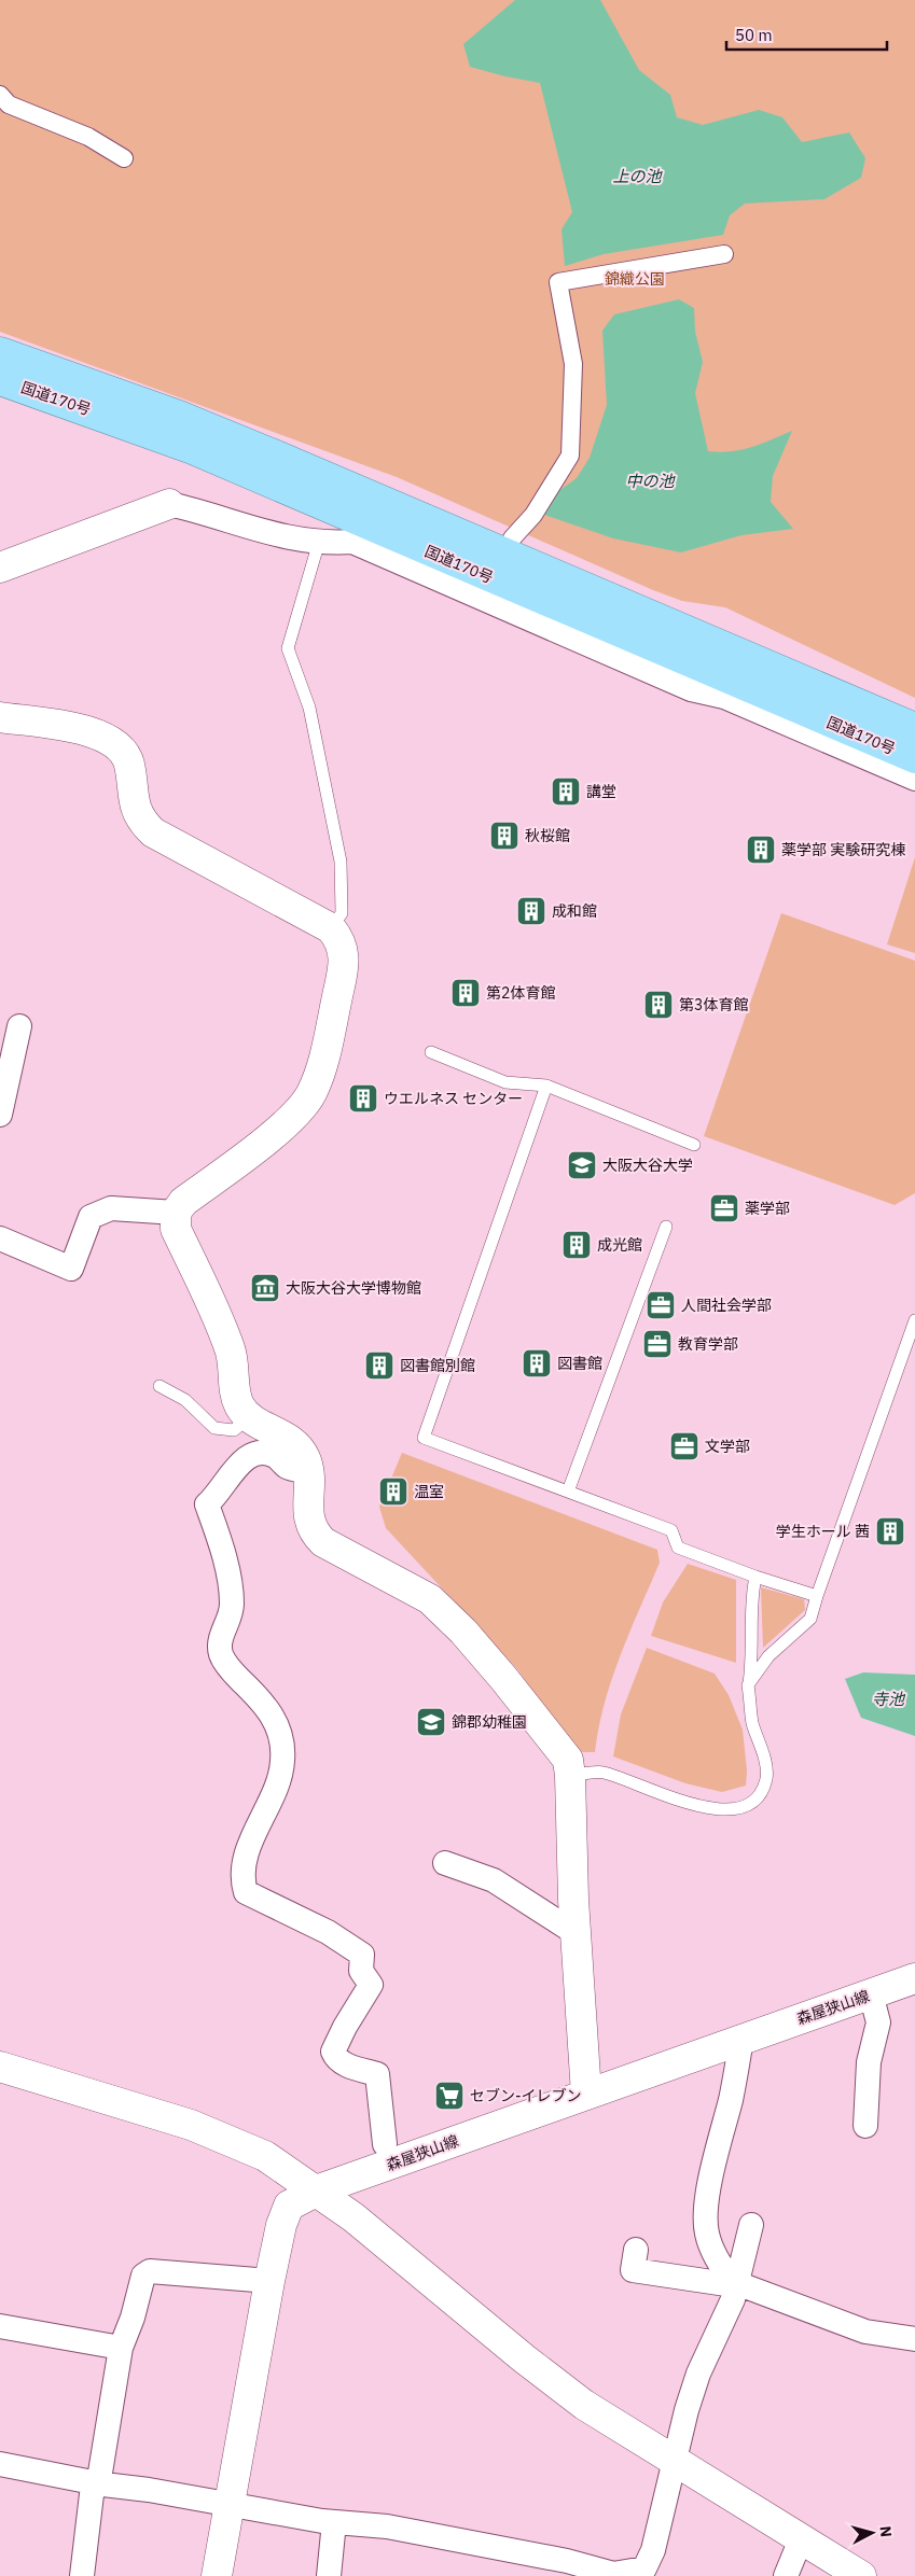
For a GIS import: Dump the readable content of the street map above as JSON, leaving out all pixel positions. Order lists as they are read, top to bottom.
{
  "streets": {
    "highway": ["国道170号"],
    "street": ["森屋狭山線"]
  },
  "water": ["上の池", "中の池", "寺池"],
  "parks": ["錦織公園"],
  "places": {
    "building": [
      "講堂",
      "秋桜館",
      "薬学部 実験研究棟",
      "成和館",
      "第2体育館",
      "第3体育館",
      "ウエルネス センター",
      "成光館",
      "図書館",
      "図書館別館",
      "温室",
      "学生ホール 茜"
    ],
    "school or university": ["大阪大谷大学", "錦郡幼稚園"],
    "office": [
      "薬学部",
      "人間社会学部",
      "教育学部",
      "文学部"
    ],
    "museum": ["大阪大谷大学博物館"],
    "supermarket": ["セブン-イレブン"]
  },
  "scale_bar": "50 m",
  "north": "right"
}
